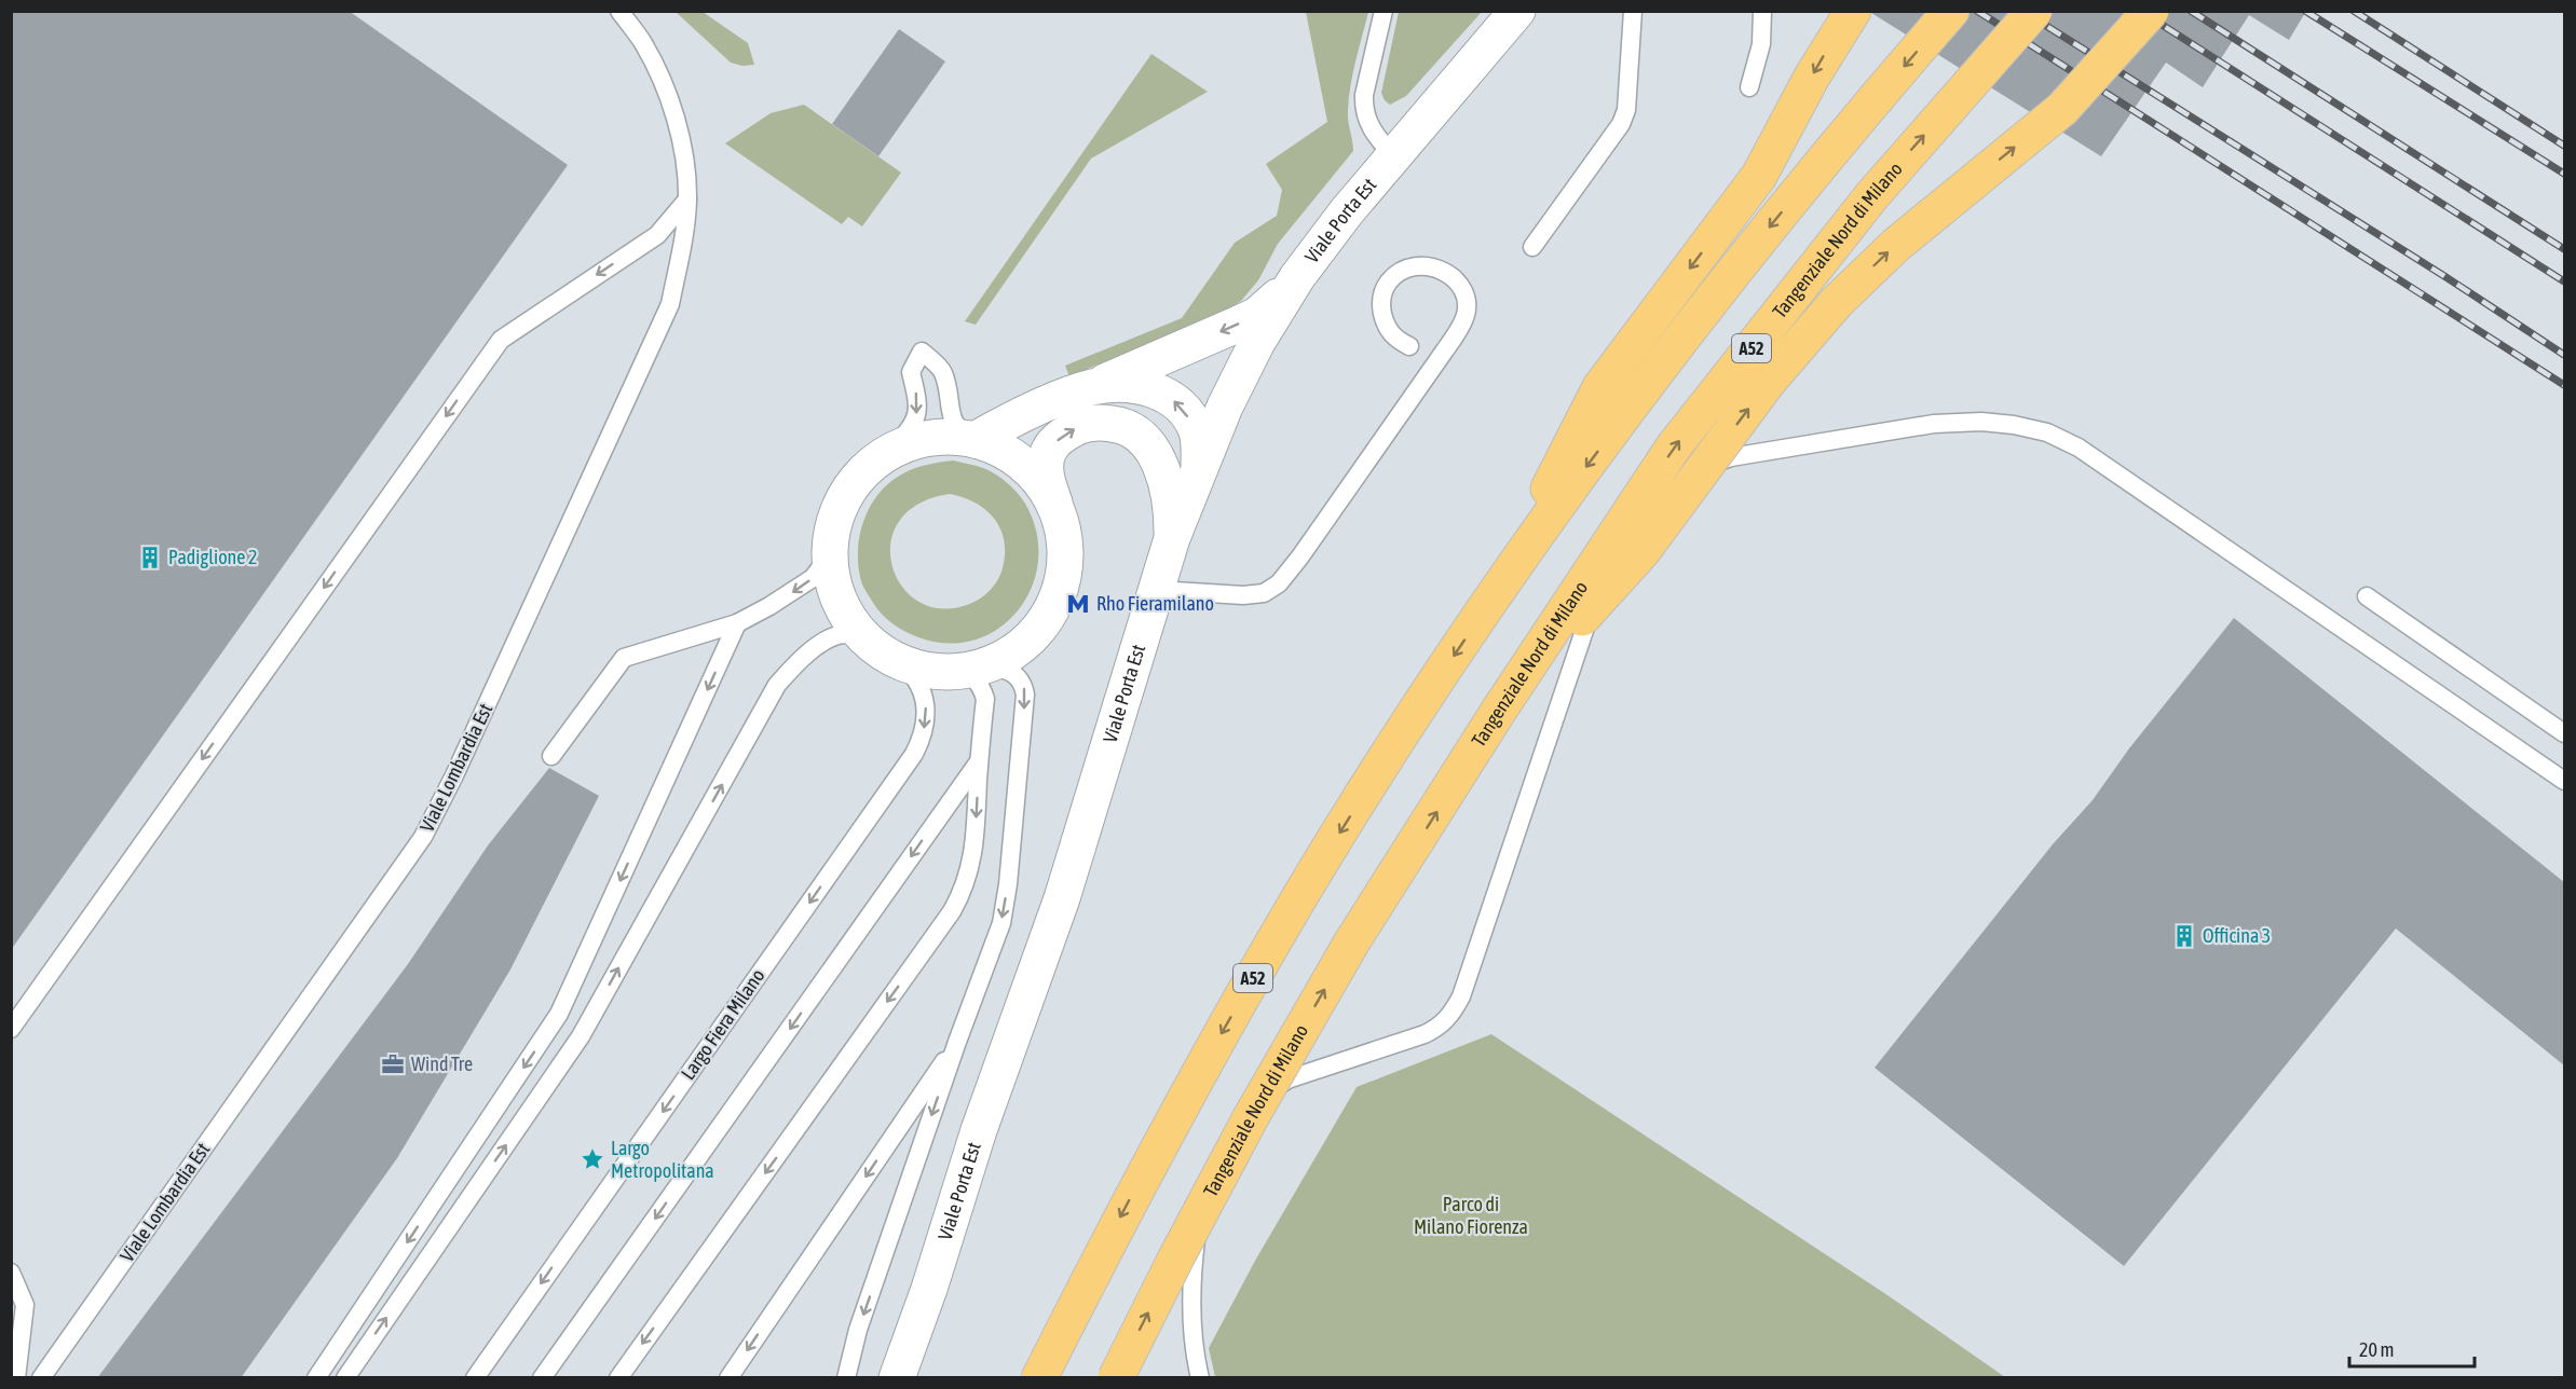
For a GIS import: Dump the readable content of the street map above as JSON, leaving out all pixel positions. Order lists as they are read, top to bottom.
{
  "streets": {
    "highway": ["Tangenziale Nord di Milano", "A52"],
    "street": ["Viale Porta Est"],
    "lane": ["Viale Lombardia Est", "Largo Fiera Milano"]
  },
  "parks": ["Parco di Milano Fiorenza"],
  "places": {
    "building": ["Padiglione 2", "Officina 3"],
    "metro station": ["Rho Fieramilano"],
    "office": ["Wind Tre"],
    "place": ["Largo Metropolitana"]
  },
  "scale_bar": "20 m"
}
